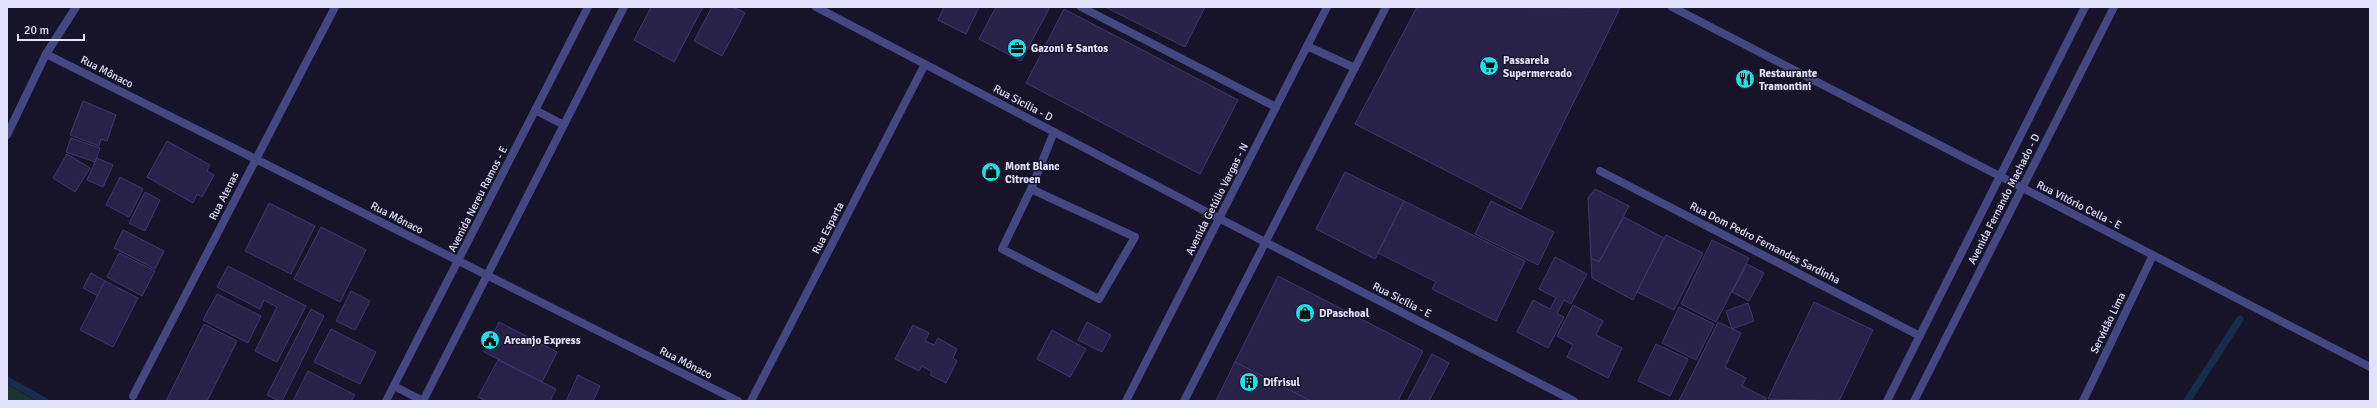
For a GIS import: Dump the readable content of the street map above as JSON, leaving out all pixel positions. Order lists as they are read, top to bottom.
{
  "streets": {
    "street": [
      "Rua Mônaco",
      "Rua Sicília - D",
      "Rua Atenas",
      "Avenida Nereu Ramos - E",
      "Avenida Getúlio Vargas - N",
      "Avenida Fernando Machado - D",
      "Rua Vitório Cella - E",
      "Rua Esparta",
      "Rua Dom Pedro Fernandes Sardinha",
      "Rua Sicília - E",
      "Servidão Lima"
    ]
  },
  "crossings": [
    ["Rua Mônaco", "Rua Atenas"],
    ["Rua Mônaco", "Avenida Nereu Ramos - E"],
    ["Rua Sicília - D", "Avenida Getúlio Vargas - N"],
    ["Rua Sicília - D", "Rua Esparta"],
    ["Rua Sicília - D", "Rua Sicília - E"],
    ["Avenida Getúlio Vargas - N", "Rua Sicília - E"],
    ["Avenida Fernando Machado - D", "Rua Vitório Cella - E"],
    ["Avenida Fernando Machado - D", "Rua Dom Pedro Fernandes Sardinha"],
    ["Rua Vitório Cella - E", "Servidão Lima"]
  ],
  "places": {
    "office": ["Gazoni & Santos"],
    "supermarket": ["Passarela Supermercado"],
    "restaurant": ["Restaurante Tramontini"],
    "shop": ["Mont Blanc Citroen", "DPaschoal"],
    "public building": ["Arcanjo Express"],
    "building": ["Difrisul"]
  },
  "scale_bar": "20 m"
}
